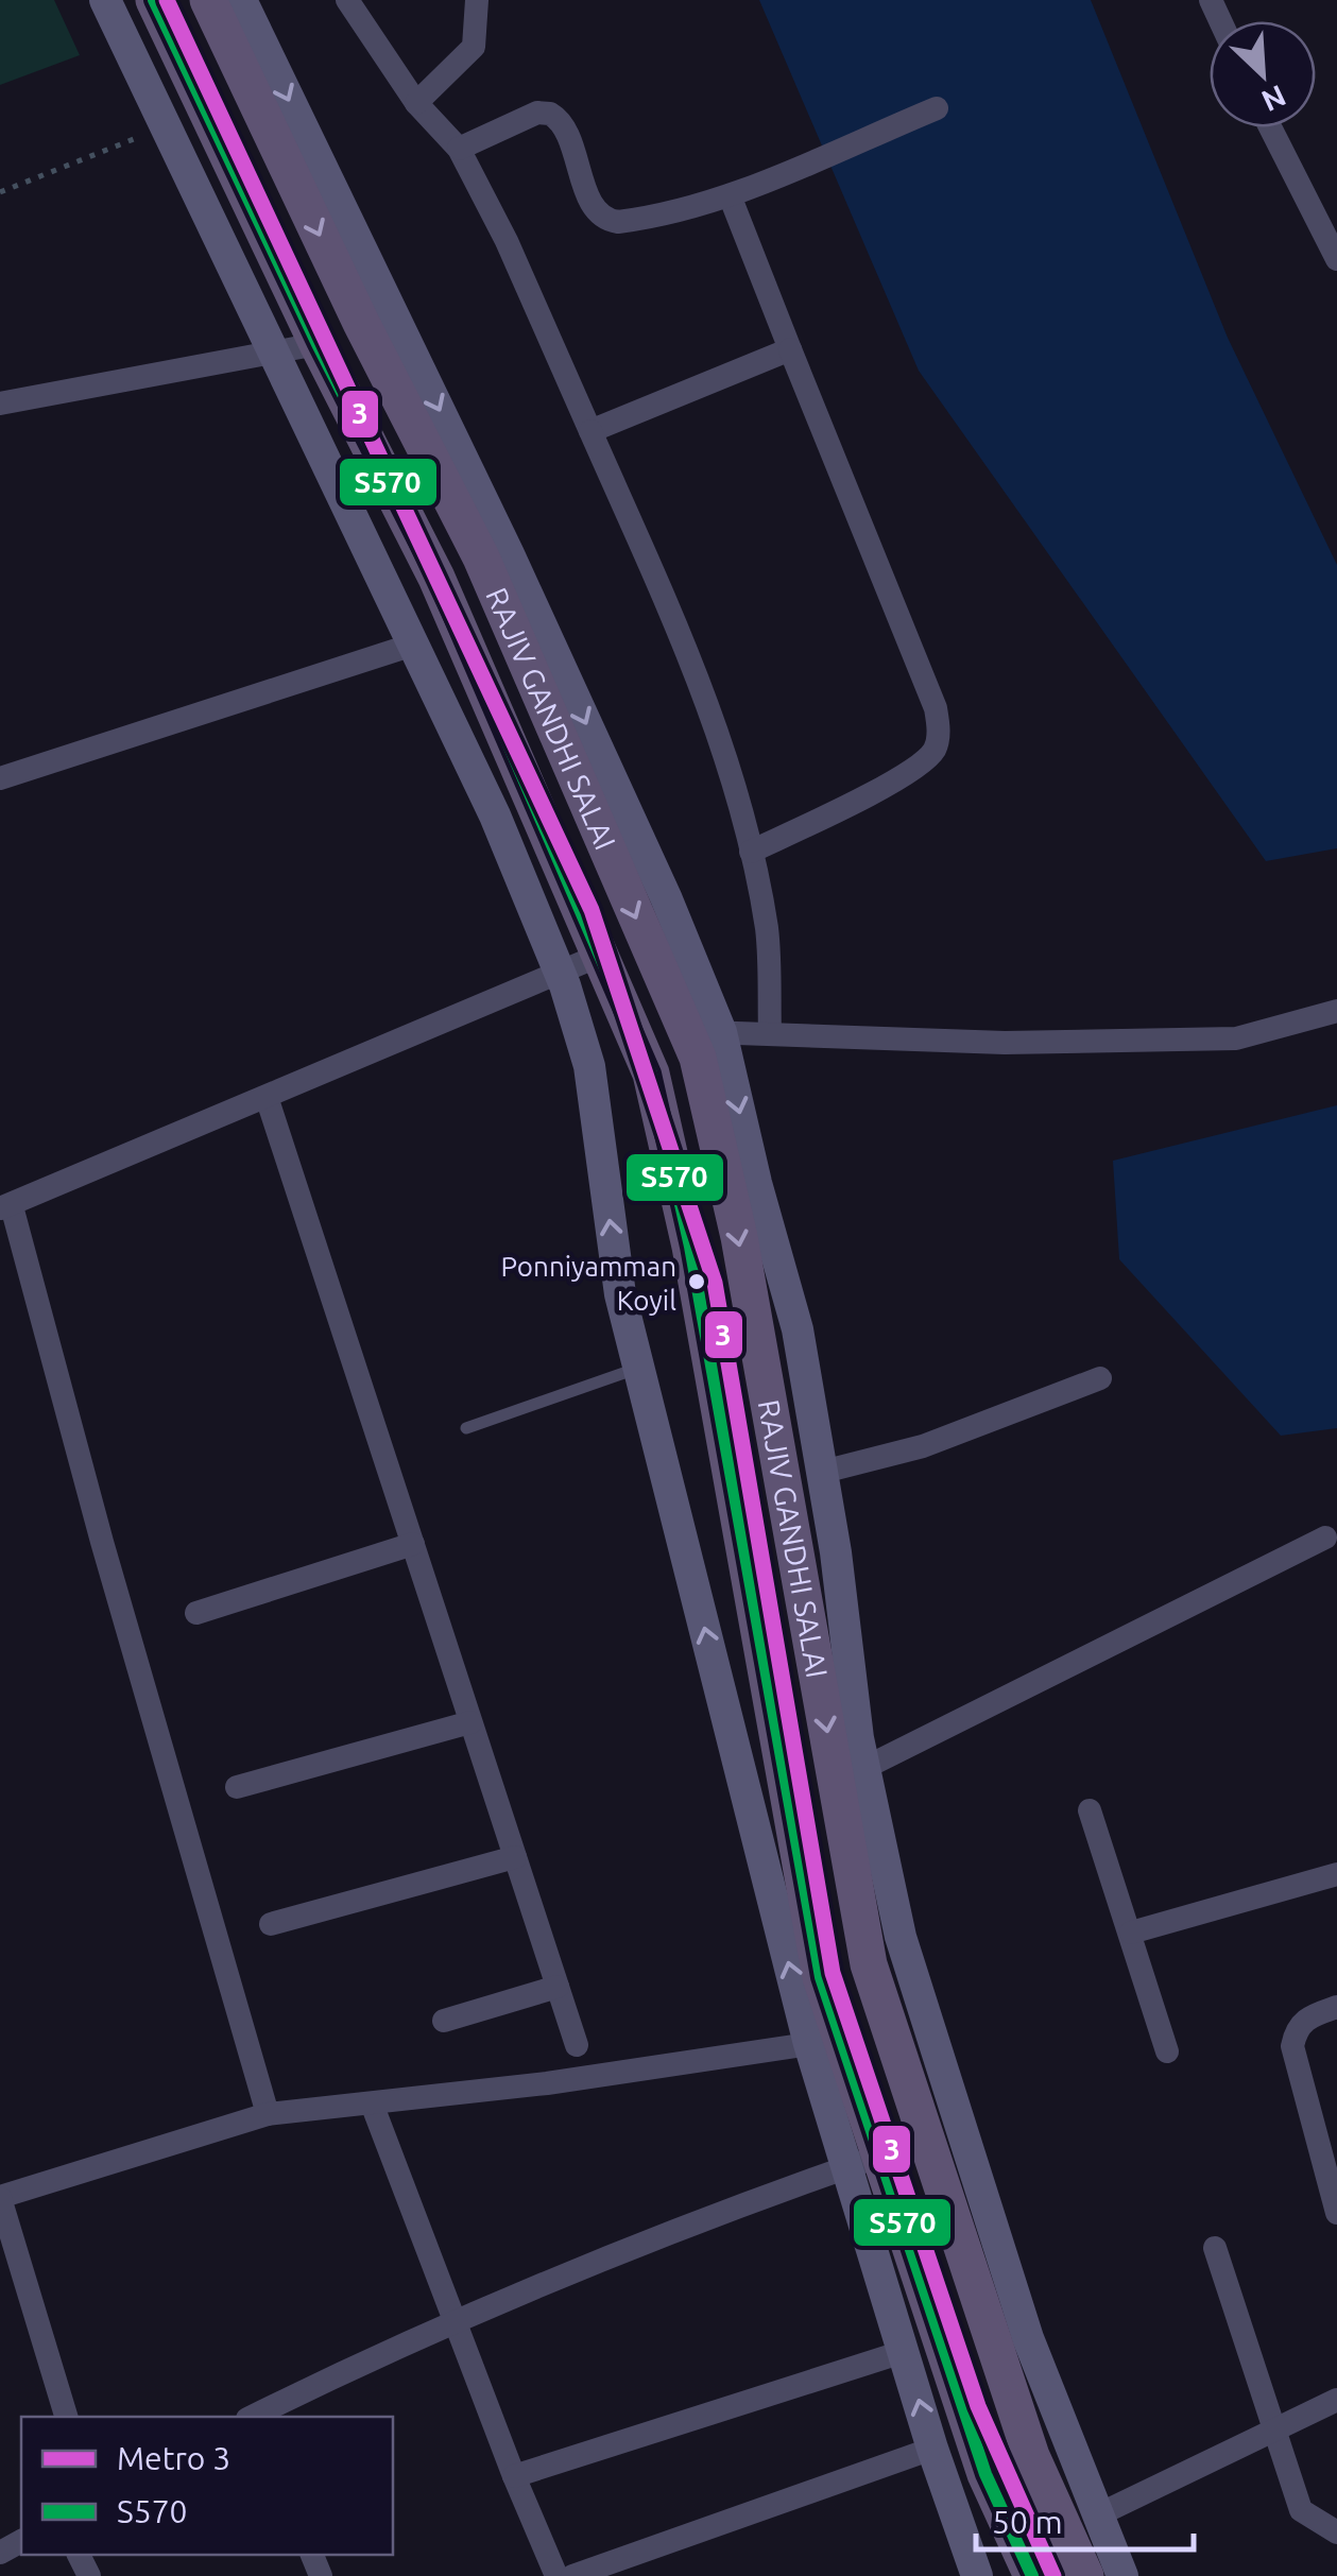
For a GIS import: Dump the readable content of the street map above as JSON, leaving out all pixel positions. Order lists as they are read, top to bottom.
{
  "streets": {
    "main road": ["RAJIV GANDHI SALAI"]
  },
  "places": ["Ponniyamman Koyil"],
  "lines": ["metro line 3", "transit line S570"],
  "legend": ["Metro 3", "S570"],
  "scale_bar": "50 m",
  "north": "bottom right"
}
